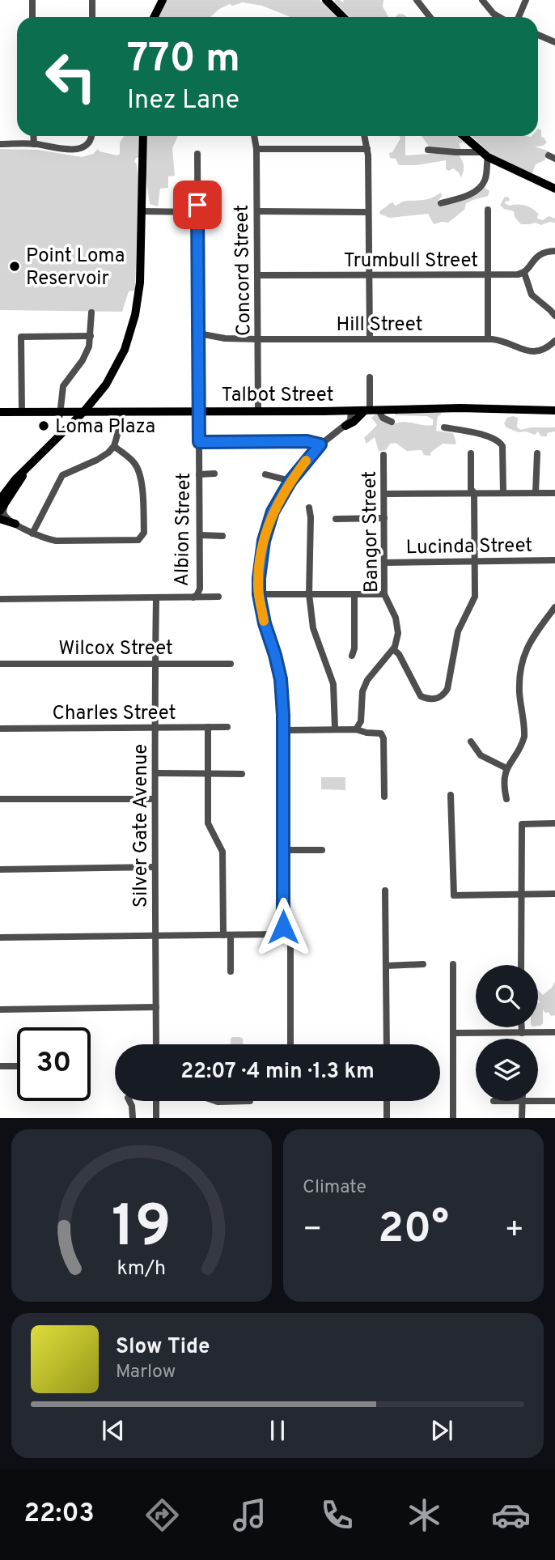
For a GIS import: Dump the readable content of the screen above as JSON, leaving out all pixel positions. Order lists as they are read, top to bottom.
{
  "streets": {
    "main road": ["Talbot Street"],
    "street": [
      "Trumbull Street",
      "Concord Street",
      "Hill Street",
      "Albion Street",
      "Bangor Street",
      "Lucinda Street",
      "Wilcox Street",
      "Charles Street",
      "Silver Gate Avenue"
    ]
  },
  "crossings": [
    ["Trumbull Street", "Concord Street"],
    ["Concord Street", "Hill Street"],
    ["Concord Street", "Talbot Street"],
    ["Hill Street", "Albion Street"],
    ["Talbot Street", "Albion Street"],
    ["Bangor Street", "Lucinda Street"],
    ["Wilcox Street", "Silver Gate Avenue"],
    ["Charles Street", "Silver Gate Avenue"]
  ],
  "places": ["Point Loma Reservoir", "Loma Plaza"],
  "page": {
    "turn": ["770 m", "Inez Lane"],
    "limit": "30",
    "trip": "22:07 · 4 min · 1.3 km",
    "tile": "Climate",
    "heat": ["−", "20°", "+"],
    "song": ["Slow Tide", "Marlow"],
    "tabs": "22:03",
    "gauge": ["19", "km/h"]
  }
}
